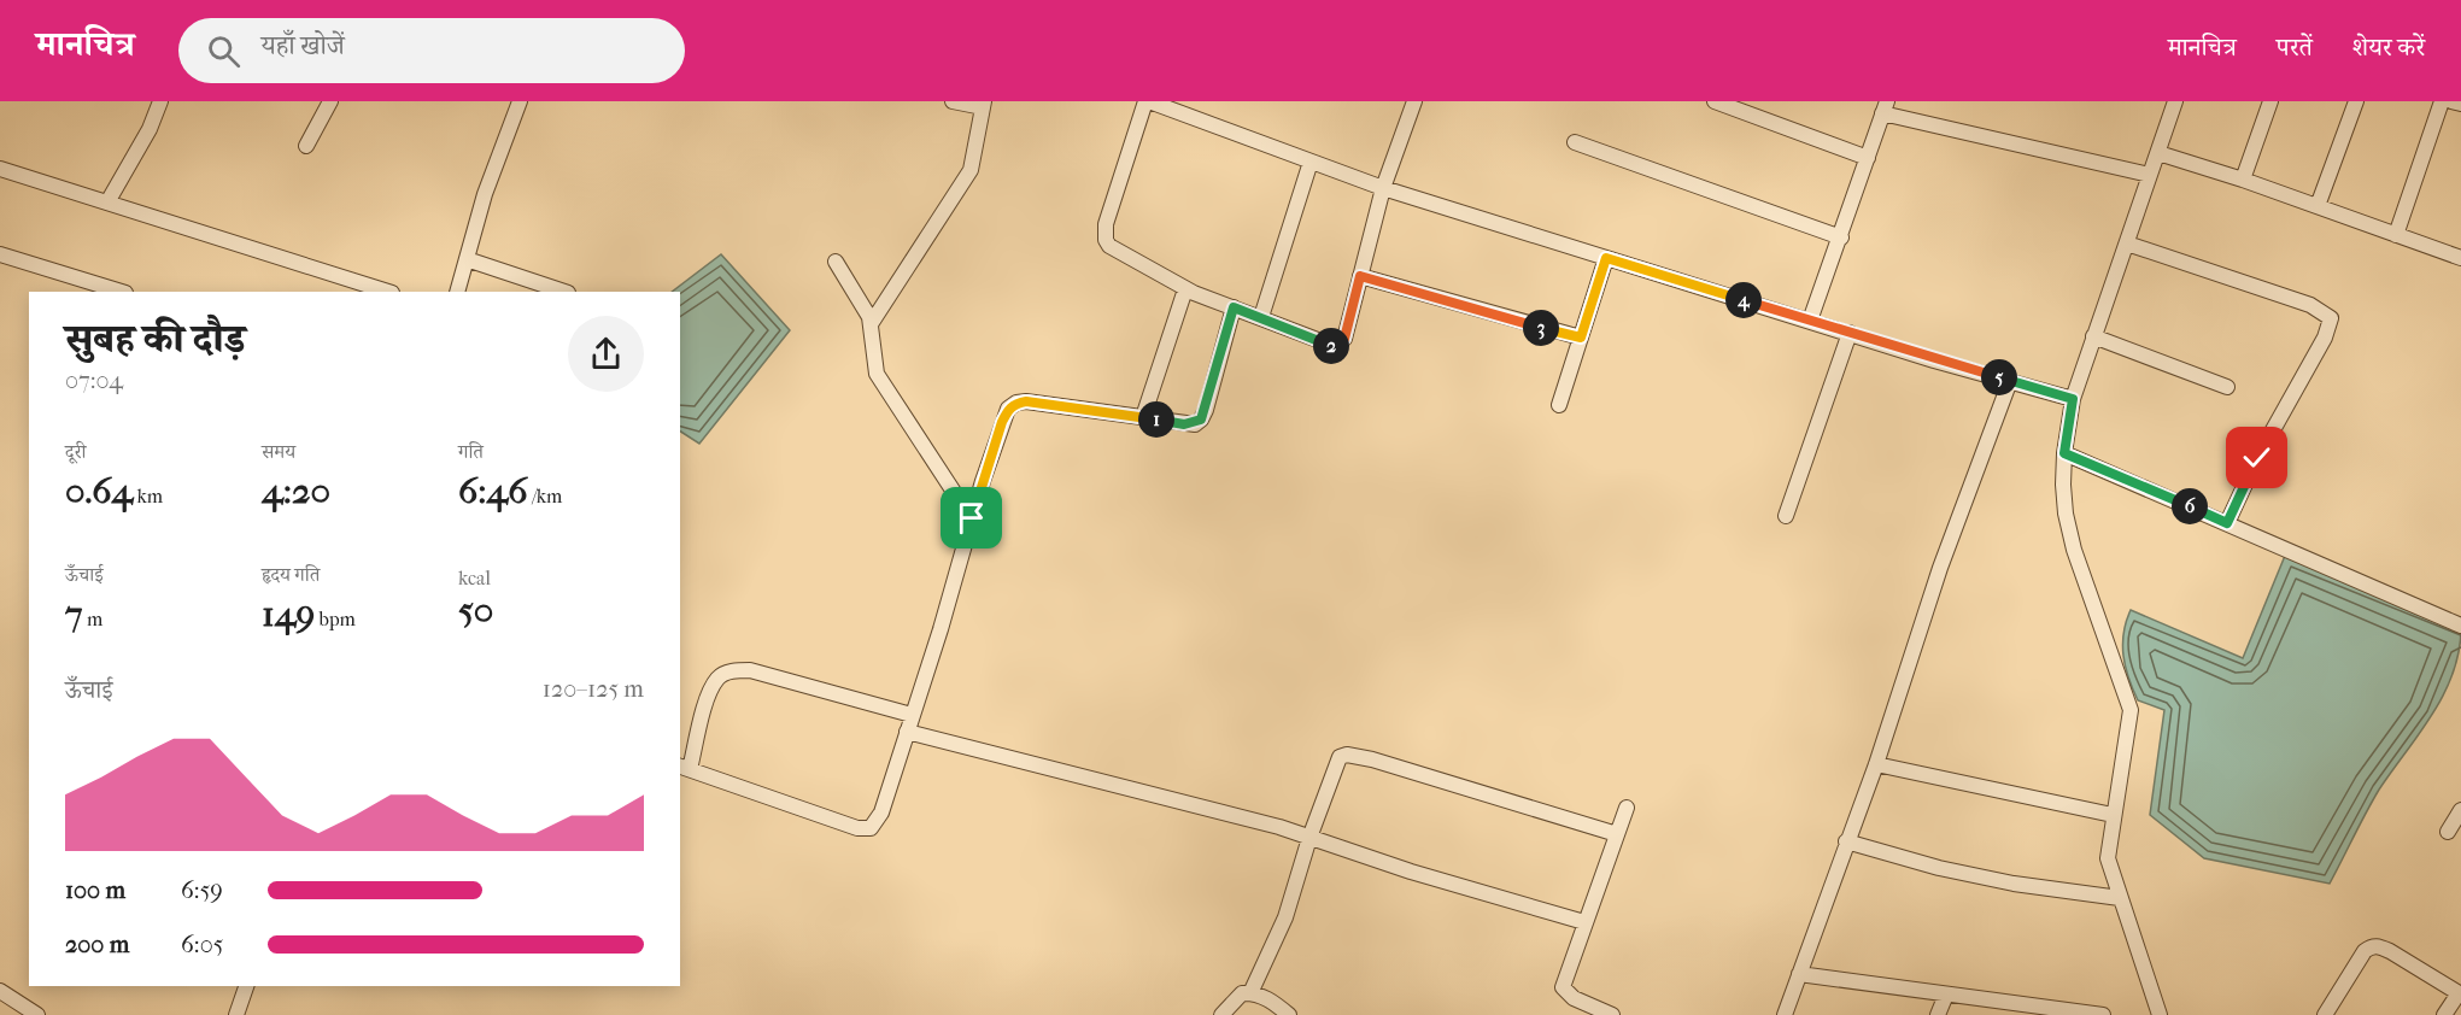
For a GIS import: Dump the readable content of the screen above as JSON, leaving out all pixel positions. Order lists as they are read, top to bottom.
{
  "page": {
    "header": "मानचित्र",
    "search": "यहाँ खोजें",
    "nav": ["मानचित्र", "परतें", "शेयर करें"],
    "pins": [
      "4",
      "3",
      "2",
      "5",
      "1",
      "6"
    ],
    "heading": ["सुबह की दौड़", "07:04"],
    "stats": [
      ["दूरी", "0.64 km"],
      ["समय", "4:20"],
      ["गति", "6:46 /km"],
      ["ऊँचाई", "7 m"],
      ["हृदय गति", "149 bpm"],
      ["kcal", "50"]
    ],
    "chart": ["ऊँचाई", "120–125 m"],
    "list": [
      {
        "name": "100 m",
        "note": "6:59"
      },
      {
        "name": "200 m",
        "note": "6:05"
      }
    ]
  }
}
